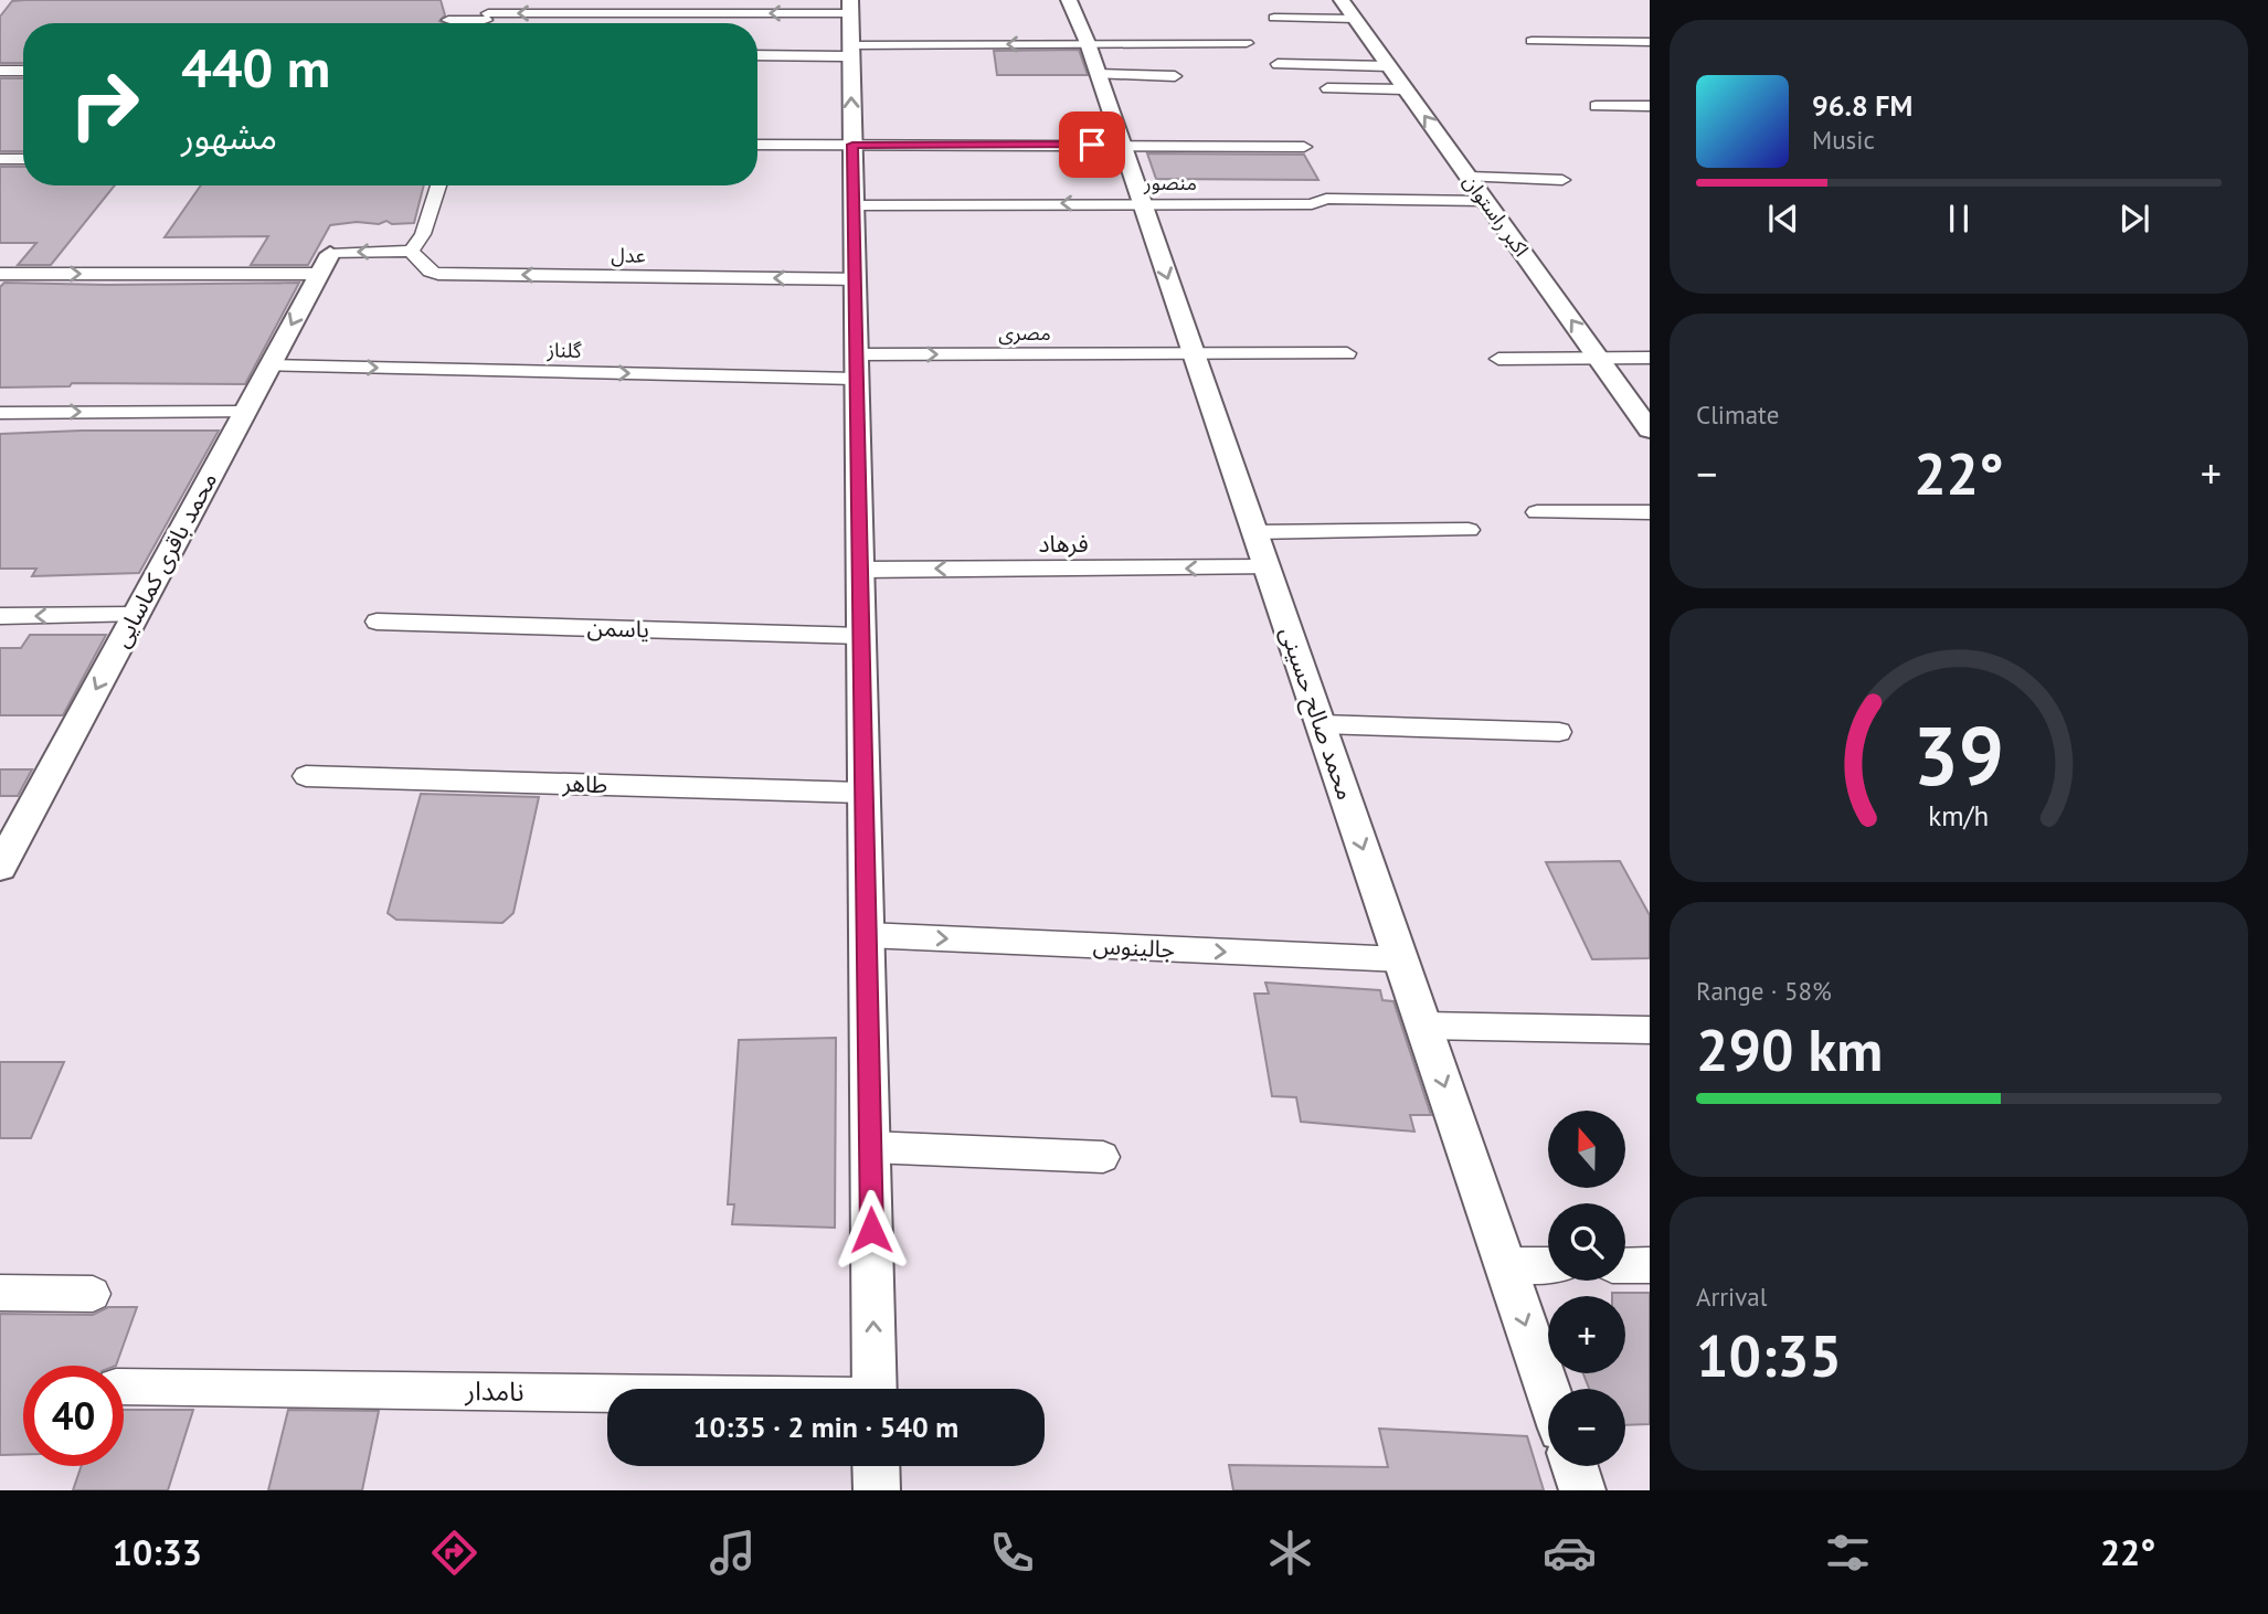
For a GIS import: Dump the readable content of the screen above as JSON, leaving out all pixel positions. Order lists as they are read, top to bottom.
{
  "streets": {
    "street": [
      "منصور",
      "اکبر راستوان",
      "عدل",
      "مصری",
      "گلناز",
      "فرهاد",
      "محمد باقری کماسایی",
      "یاسمن",
      "محمد صالح حسینی",
      "طاهر",
      "جالینوس",
      "نامدار"
    ]
  },
  "crossings": [
    ["منصور", "اکبر راستوان"],
    ["منصور", "محمد صالح حسینی"],
    ["مصری", "گلناز"],
    ["مصری", "محمد صالح حسینی"],
    ["گلناز", "محمد باقری کماسایی"],
    ["فرهاد", "محمد صالح حسینی"],
    ["محمد صالح حسینی", "جالینوس"]
  ],
  "one_way": [
    "اکبر راستوان",
    "فرهاد",
    "محمد باقری کماسایی",
    "محمد صالح حسینی"
  ],
  "north": "top",
  "page": {
    "turn": ["440 m", "مشهور"],
    "song": ["96.8 FM", "Music"],
    "tile": [
      "Climate",
      ["Range · 58%", "290 km"],
      ["Arrival", "10:35"]
    ],
    "heat": ["−", "22°", "+"],
    "map_buttons": ["+", "−"],
    "limit": "40",
    "trip": "10:35 · 2 min · 540 m",
    "tabs": ["10:33", "22°"],
    "gauge": ["39", "km/h"]
  }
}
